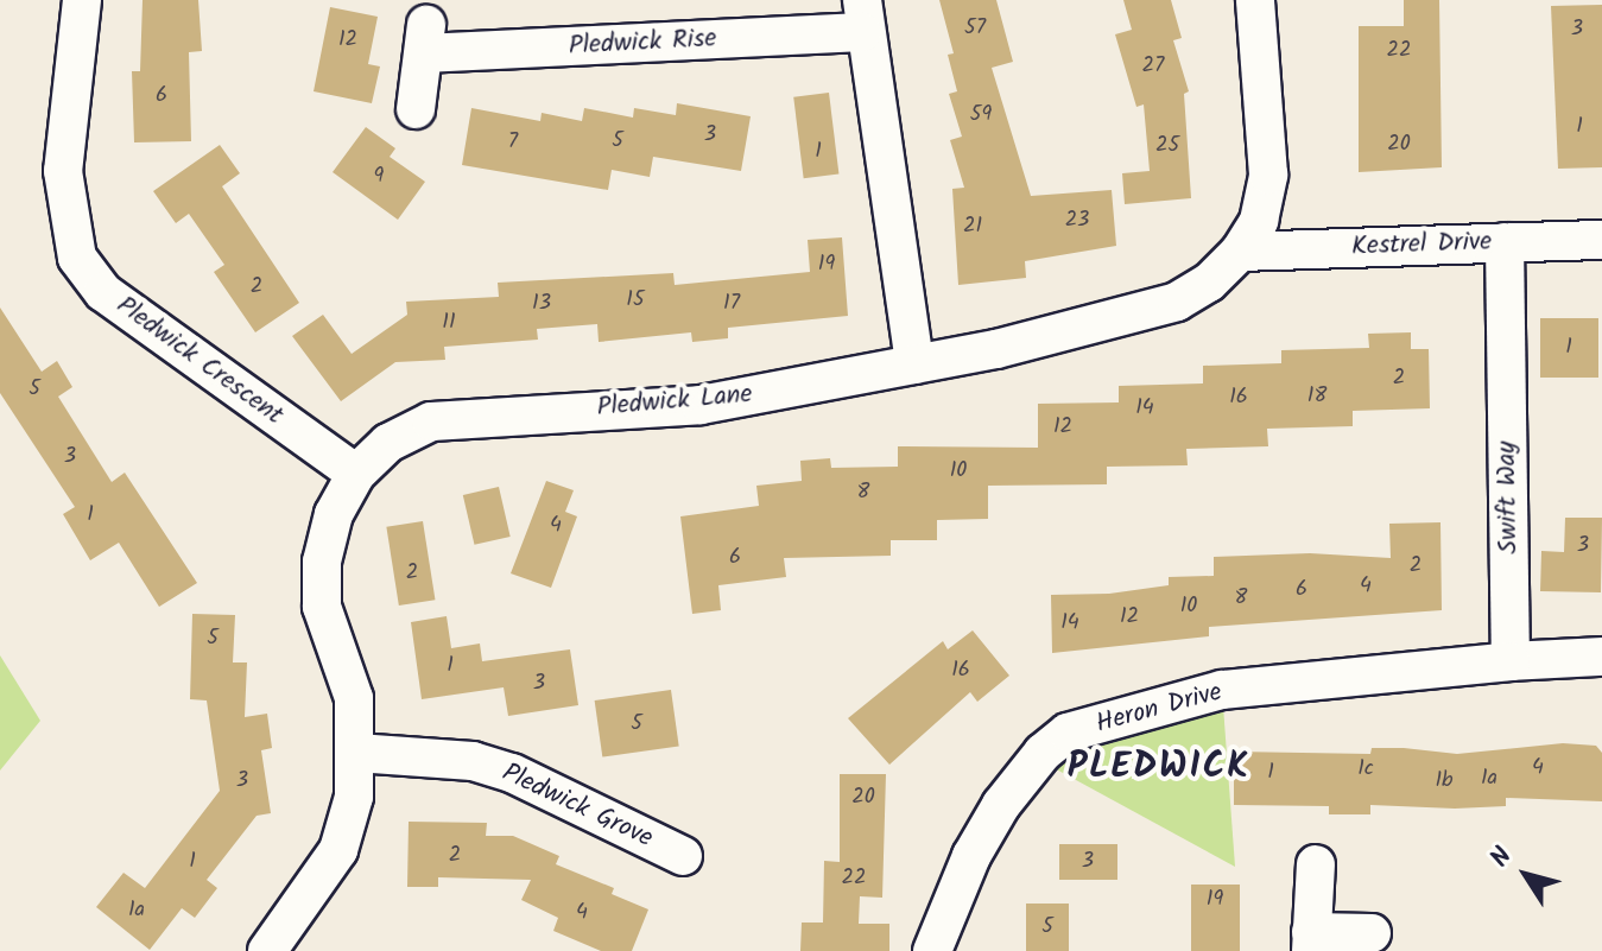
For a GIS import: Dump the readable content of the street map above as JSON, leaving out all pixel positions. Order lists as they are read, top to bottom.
{
  "streets": {
    "street": [
      "Pledwick Rise",
      "Kestrel Drive",
      "Pledwick Crescent",
      "Pledwick Lane",
      "Swift Way",
      "Heron Drive",
      "Pledwick Grove"
    ]
  },
  "crossings": [
    ["Kestrel Drive", "Pledwick Lane"],
    ["Kestrel Drive", "Swift Way"],
    ["Pledwick Crescent", "Pledwick Lane"],
    ["Pledwick Lane", "Pledwick Grove"],
    ["Swift Way", "Heron Drive"]
  ],
  "districts": ["PLEDWICK"],
  "house_numbers": [
    "57",
    "3",
    "12",
    "22",
    "27",
    "6",
    "59",
    "1",
    "3",
    "5",
    "7",
    "20",
    "25",
    "1",
    "9",
    "23",
    "21",
    "19",
    "2",
    "15",
    "13",
    "17",
    "11",
    "1",
    "2",
    "5",
    "18",
    "16",
    "14",
    "12",
    "3",
    "10",
    "8",
    "1",
    "4",
    "3",
    "6",
    "2",
    "2",
    "4",
    "6",
    "8",
    "10",
    "12",
    "14",
    "5",
    "1",
    "16",
    "3",
    "5",
    "4",
    "1c",
    "1",
    "1a",
    "3",
    "1b",
    "20",
    "2",
    "1",
    "3",
    "22",
    "19",
    "1a",
    "4",
    "5"
  ],
  "north": "top left"
}
